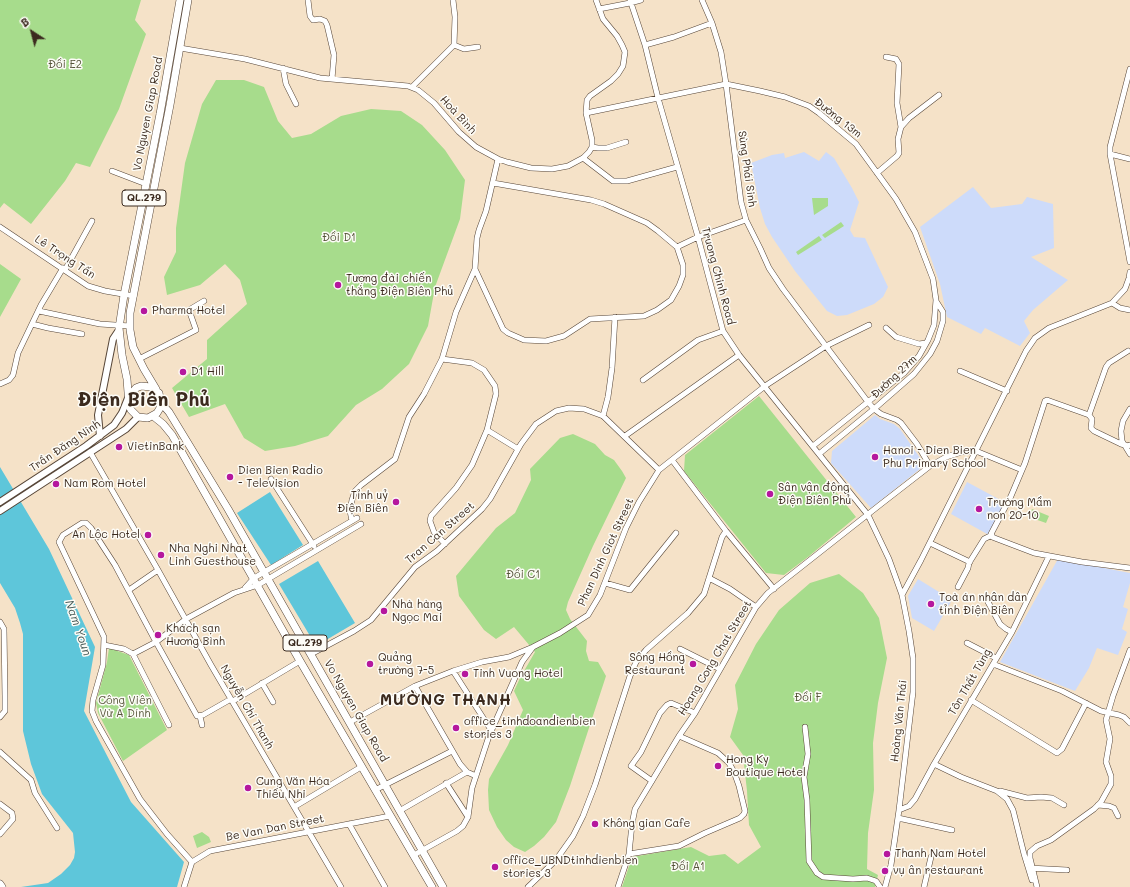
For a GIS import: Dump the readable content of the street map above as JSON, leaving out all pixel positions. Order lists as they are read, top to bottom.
{
  "streets": {
    "highway": ["Vo Nguyen Giap Road", "QL.279"],
    "main road": ["Trần Đăng Ninh"],
    "street": [
      "Hoà Bình",
      "Đường 13m",
      "Sùng Phái Sinh",
      "Lê Trọng Tấn",
      "Truong Chinh Road",
      "Đường 27m",
      "Tran Can Street",
      "Phan Dinh Giot Street",
      "Hoang Cong Chat Street",
      "Tôn Thất Tùng",
      "Nguyễn Chí Thanh",
      "Hoàng Văn Thái",
      "Be Van Dan Street"
    ]
  },
  "crossings": [
    ["Vo Nguyen Giap Road", "Hoà Bình"],
    ["Vo Nguyen Giap Road", "QL.279"],
    ["Vo Nguyen Giap Road", "Lê Trọng Tấn"],
    ["Vo Nguyen Giap Road", "Trần Đăng Ninh"],
    ["Vo Nguyen Giap Road", "Tran Can Street"],
    ["Vo Nguyen Giap Road", "Phan Dinh Giot Street"],
    ["Đường 13m", "Sùng Phái Sinh"],
    ["Đường 13m", "Truong Chinh Road"],
    ["Đường 13m", "Đường 27m"],
    ["Sùng Phái Sinh", "Đường 27m"],
    ["Sùng Phái Sinh", "Phan Dinh Giot Street"],
    ["QL.279", "Trần Đăng Ninh"],
    ["QL.279", "Be Van Dan Street"],
    ["Truong Chinh Road", "Đường 27m"],
    ["Truong Chinh Road", "Phan Dinh Giot Street"],
    ["Truong Chinh Road", "Hoang Cong Chat Street"],
    ["Truong Chinh Road", "Hoàng Văn Thái"],
    ["Trần Đăng Ninh", "Nguyễn Chí Thanh"],
    ["Tran Can Street", "Phan Dinh Giot Street"],
    ["Hoang Cong Chat Street", "Hoàng Văn Thái"],
    ["Tôn Thất Tùng", "Hoàng Văn Thái"],
    ["Nguyễn Chí Thanh", "Be Van Dan Street"]
  ],
  "districts": ["Điện Biên Phủ", "MƯỜNG THANH"],
  "water": ["Nam Youn"],
  "parks": [
    "Đồi E2",
    "Đồi D1",
    "Đồi C1",
    "Đồi F",
    "Công Viên Vừ A Dính",
    "Đồi A1"
  ],
  "places": [
    "Tượng đài chiến thắng Điện Biên Phủ",
    "Pharma Hotel",
    "D1 Hill",
    "VietinBank",
    "Hanoi - Dien Bien Phu Primary School",
    "Dien Bien Radio - Television",
    "Nam Rom Hotel",
    "Sân vận động Điện Biên Phủ",
    "Tỉnh uỷ Điện Biên",
    "Trường Mầm non 20-10",
    "An Lộc Hotel",
    "Nha Nghi Nhat Linh Guesthouse",
    "Toà án nhân dân tỉnh Điện Biên",
    "Nhà hàng Ngọc Mai",
    "Khách sạn Hương Bình",
    "Quảng trường 7-5",
    "Sông Hồng Restaurant",
    "Tinh Vuong Hotel",
    "office_tinhdoandienbien stories 3",
    "Hong Ky Boutique Hotel",
    "Cung Văn Hóa Thiếu Nhi",
    "Không gian Cafe",
    "Thanh Nam Hotel",
    "office_UBNDtinhdienbien stories 3",
    "vụ ân restaurant"
  ],
  "north": "top left"
}
